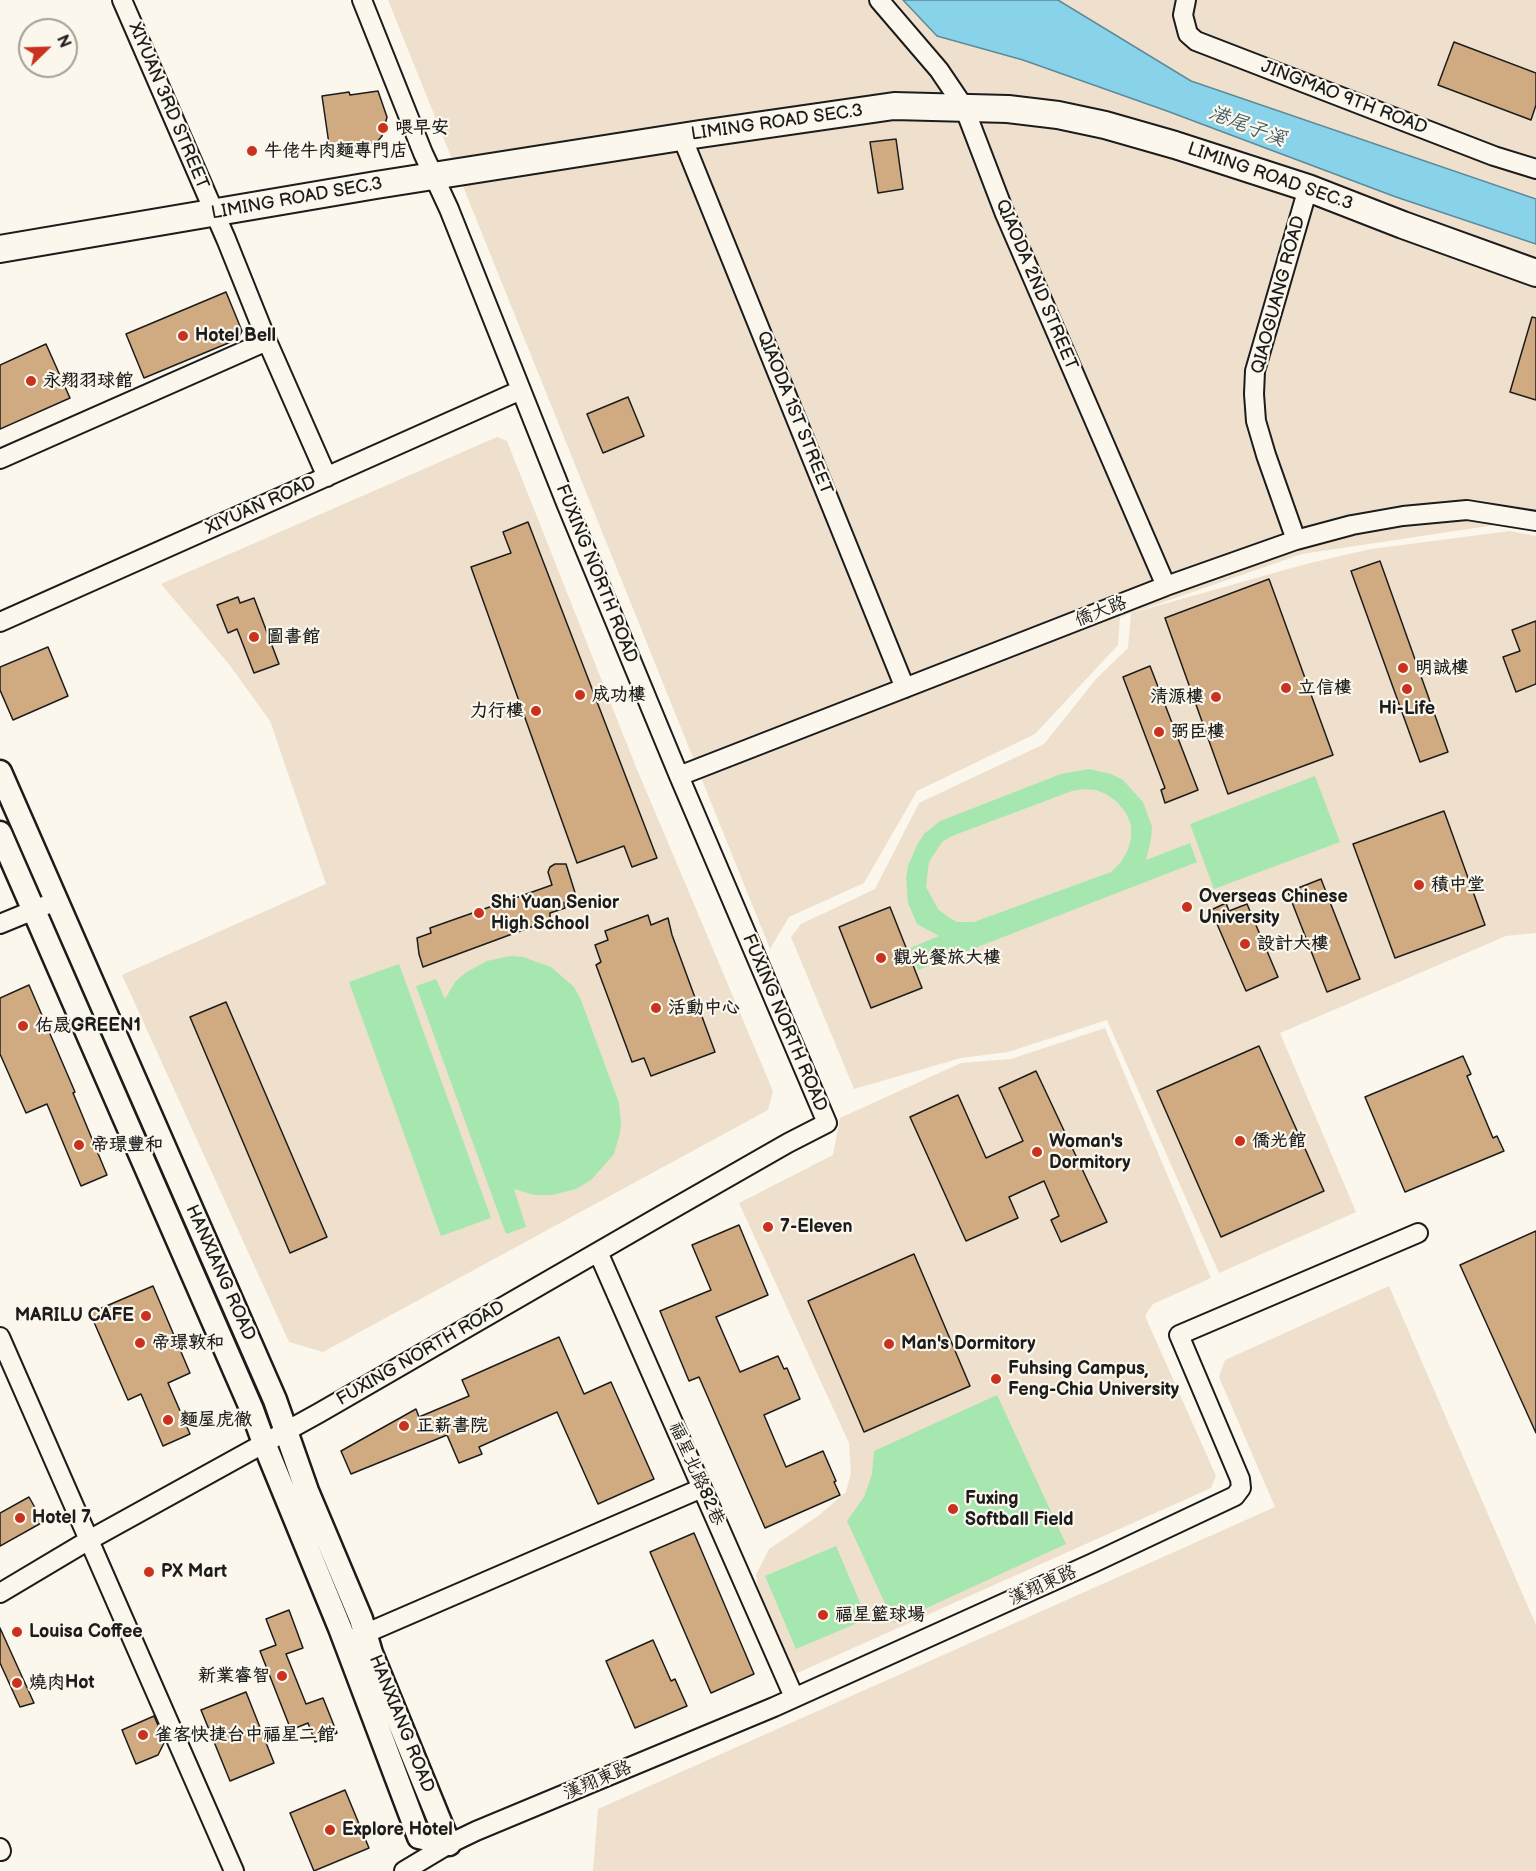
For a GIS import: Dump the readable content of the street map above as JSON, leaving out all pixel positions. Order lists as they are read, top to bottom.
{
  "streets": {
    "main road": ["LIMING ROAD SEC.3"],
    "street": [
      "JINGMAO 9TH ROAD",
      "XIYUAN 3RD STREET",
      "QIAODA 2ND STREET",
      "QIAOGUANG ROAD",
      "QIAODA 1ST STREET",
      "XIYUAN ROAD",
      "FUXING NORTH ROAD",
      "僑大路",
      "HANXIANG ROAD",
      "福星北路82巷",
      "漢翔東路"
    ]
  },
  "crossings": [
    ["XIYUAN 3RD STREET", "LIMING ROAD SEC.3"],
    ["XIYUAN 3RD STREET", "XIYUAN ROAD"],
    ["LIMING ROAD SEC.3", "QIAODA 2ND STREET"],
    ["LIMING ROAD SEC.3", "QIAOGUANG ROAD"],
    ["LIMING ROAD SEC.3", "QIAODA 1ST STREET"],
    ["LIMING ROAD SEC.3", "FUXING NORTH ROAD"],
    ["QIAODA 2ND STREET", "僑大路"],
    ["QIAOGUANG ROAD", "僑大路"],
    ["QIAODA 1ST STREET", "僑大路"],
    ["XIYUAN ROAD", "FUXING NORTH ROAD"],
    ["FUXING NORTH ROAD", "僑大路"],
    ["FUXING NORTH ROAD", "HANXIANG ROAD"],
    ["FUXING NORTH ROAD", "福星北路82巷"],
    ["HANXIANG ROAD", "漢翔東路"],
    ["福星北路82巷", "漢翔東路"]
  ],
  "water": ["港尾子溪"],
  "places": [
    "喂早安",
    "牛佬牛肉麵專門店",
    "Hotel Bell",
    "永翔羽球館",
    "圖書館",
    "明誠樓",
    "立信樓",
    "Hi-Life",
    "成功樓",
    "清源樓",
    "力行樓",
    "弼臣樓",
    "積中堂",
    "Overseas Chinese University",
    "Shi Yuan Senior High School",
    "設計大樓",
    "觀光餐旅大樓",
    "活動中心",
    "佑晟GREEN1",
    "僑光館",
    "帝璟豐和",
    "Woman's Dormitory",
    "7-Eleven",
    "MARILU CAFE",
    "帝璟敦和",
    "Man's Dormitory",
    "Fuhsing Campus, Feng-Chia University",
    "麵屋虎徹",
    "正薪書院",
    "Fuxing Softball Field",
    "Hotel 7",
    "PX Mart",
    "福星籃球場",
    "Louisa Coffee",
    "新業睿智",
    "燒肉Hot",
    "雀客快捷台中福星二館",
    "Explore Hotel"
  ],
  "north": "top right"
}
